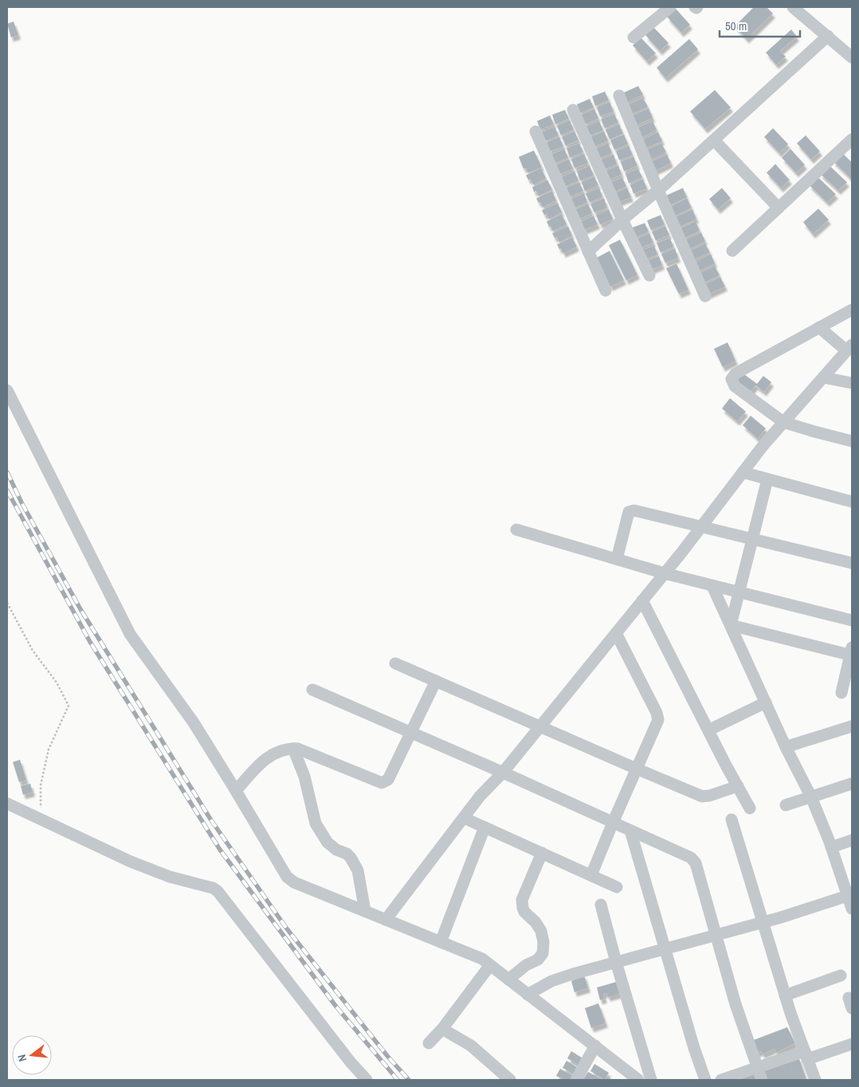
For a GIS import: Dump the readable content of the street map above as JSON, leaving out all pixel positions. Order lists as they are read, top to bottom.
{
  "scale_bar": "50 m",
  "north": "left"
}
